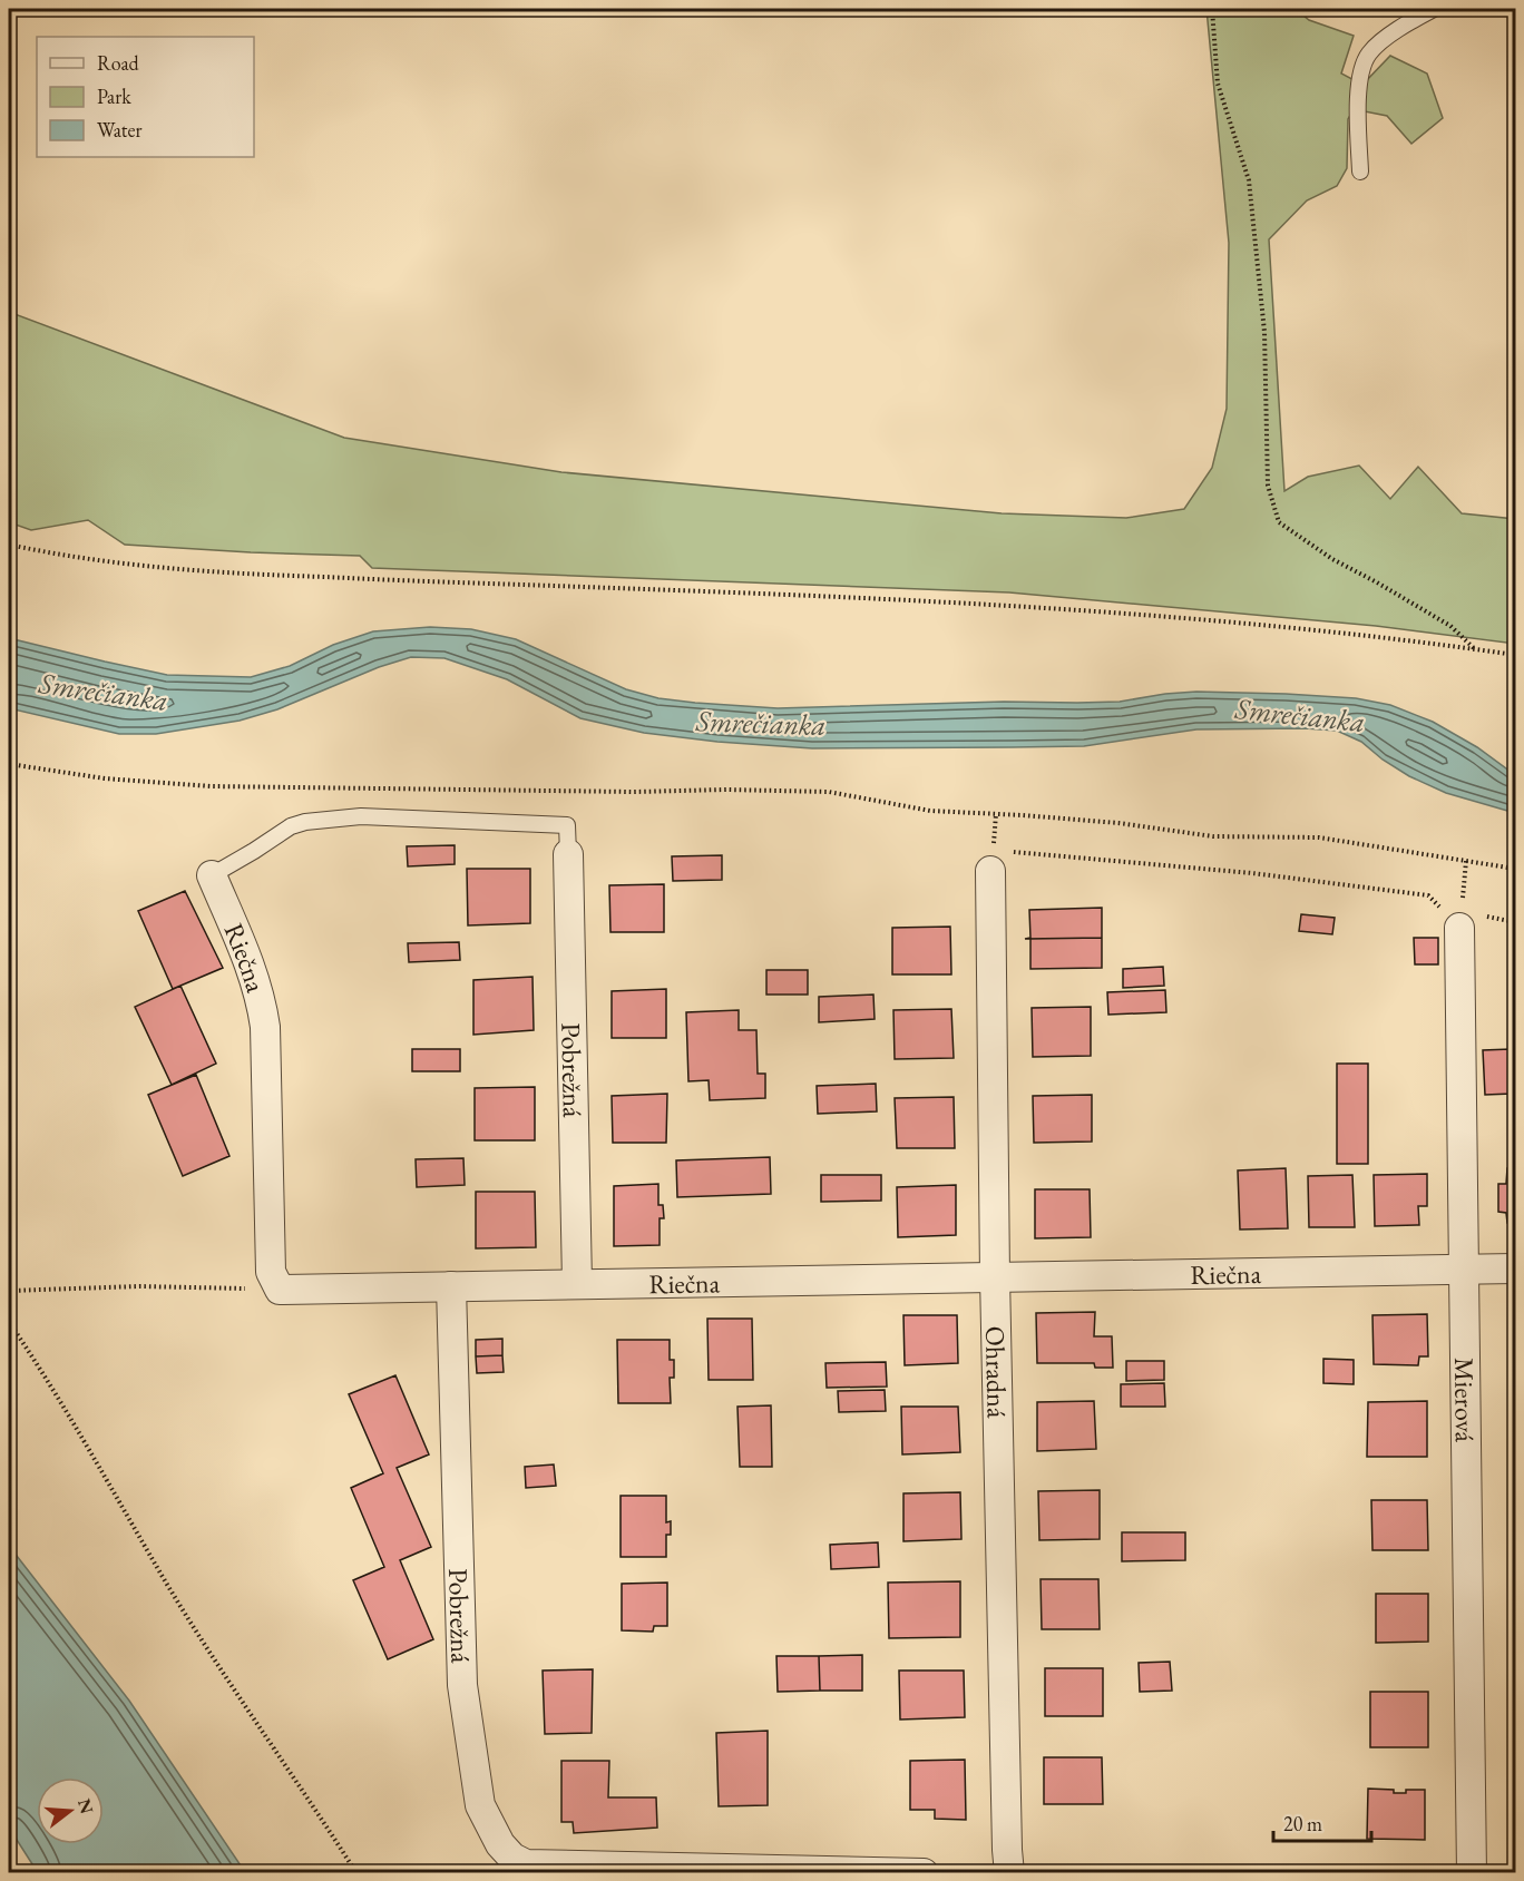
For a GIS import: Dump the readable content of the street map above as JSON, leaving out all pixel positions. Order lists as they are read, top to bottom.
{
  "streets": {
    "street": [
      "Riečna",
      "Pobrežná",
      "Ohradná",
      "Mierová"
    ]
  },
  "crossings": [
    ["Riečna", "Pobrežná"],
    ["Riečna", "Ohradná"],
    ["Riečna", "Mierová"]
  ],
  "water": ["Smrečianka"],
  "legend": ["Road", "Park", "Water"],
  "scale_bar": "20 m",
  "north": "right"
}
